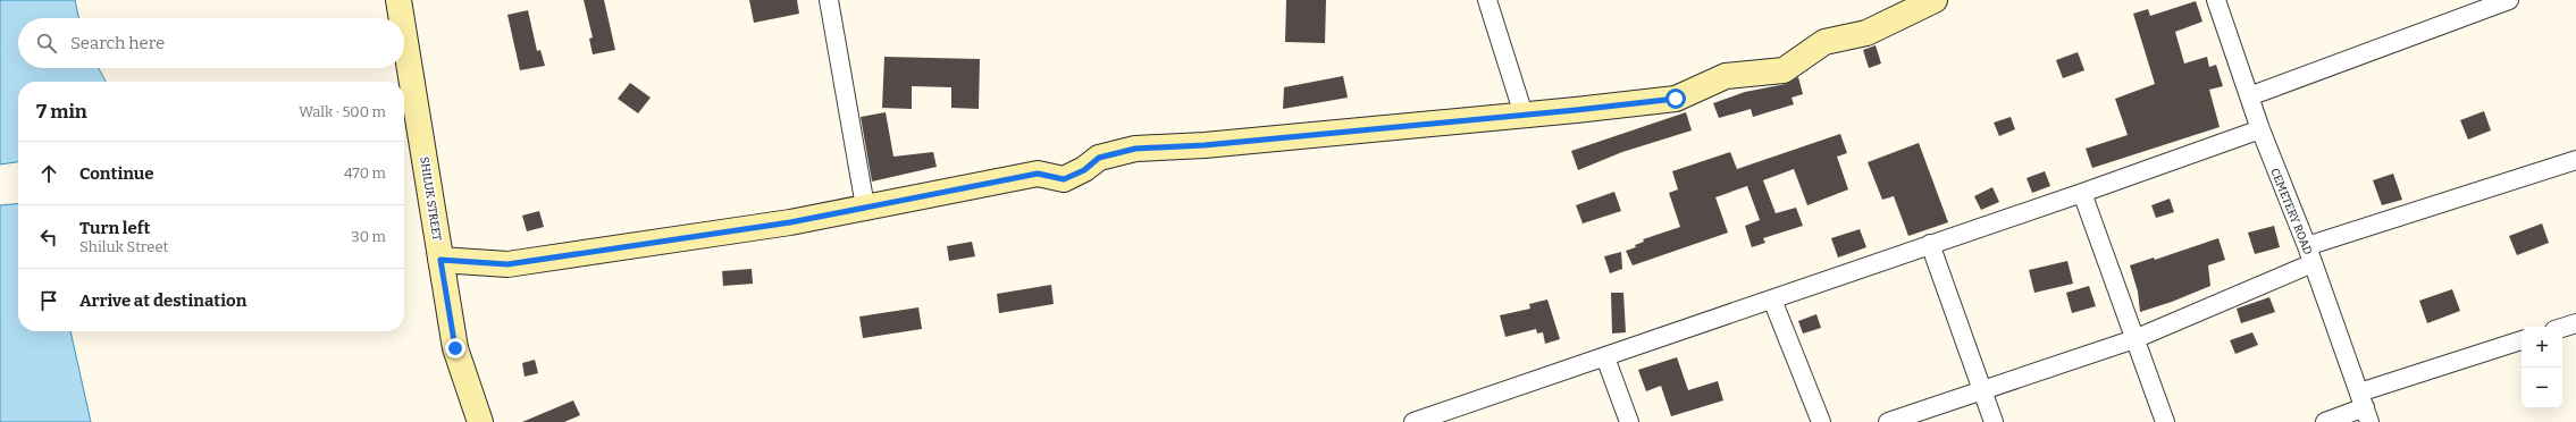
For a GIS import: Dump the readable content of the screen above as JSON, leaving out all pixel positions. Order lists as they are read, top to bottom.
{
  "streets": {
    "street": ["SHILUK STREET", "CEMETERY ROAD"]
  },
  "page": {
    "search": "Search here",
    "heading": ["7 min", "Walk · 500 m"],
    "list": [
      ["Continue", "470 m"],
      ["Turn left", "Shiluk Street", "30 m"],
      "Arrive at destination"
    ],
    "map_buttons": ["+", "−"]
  }
}
